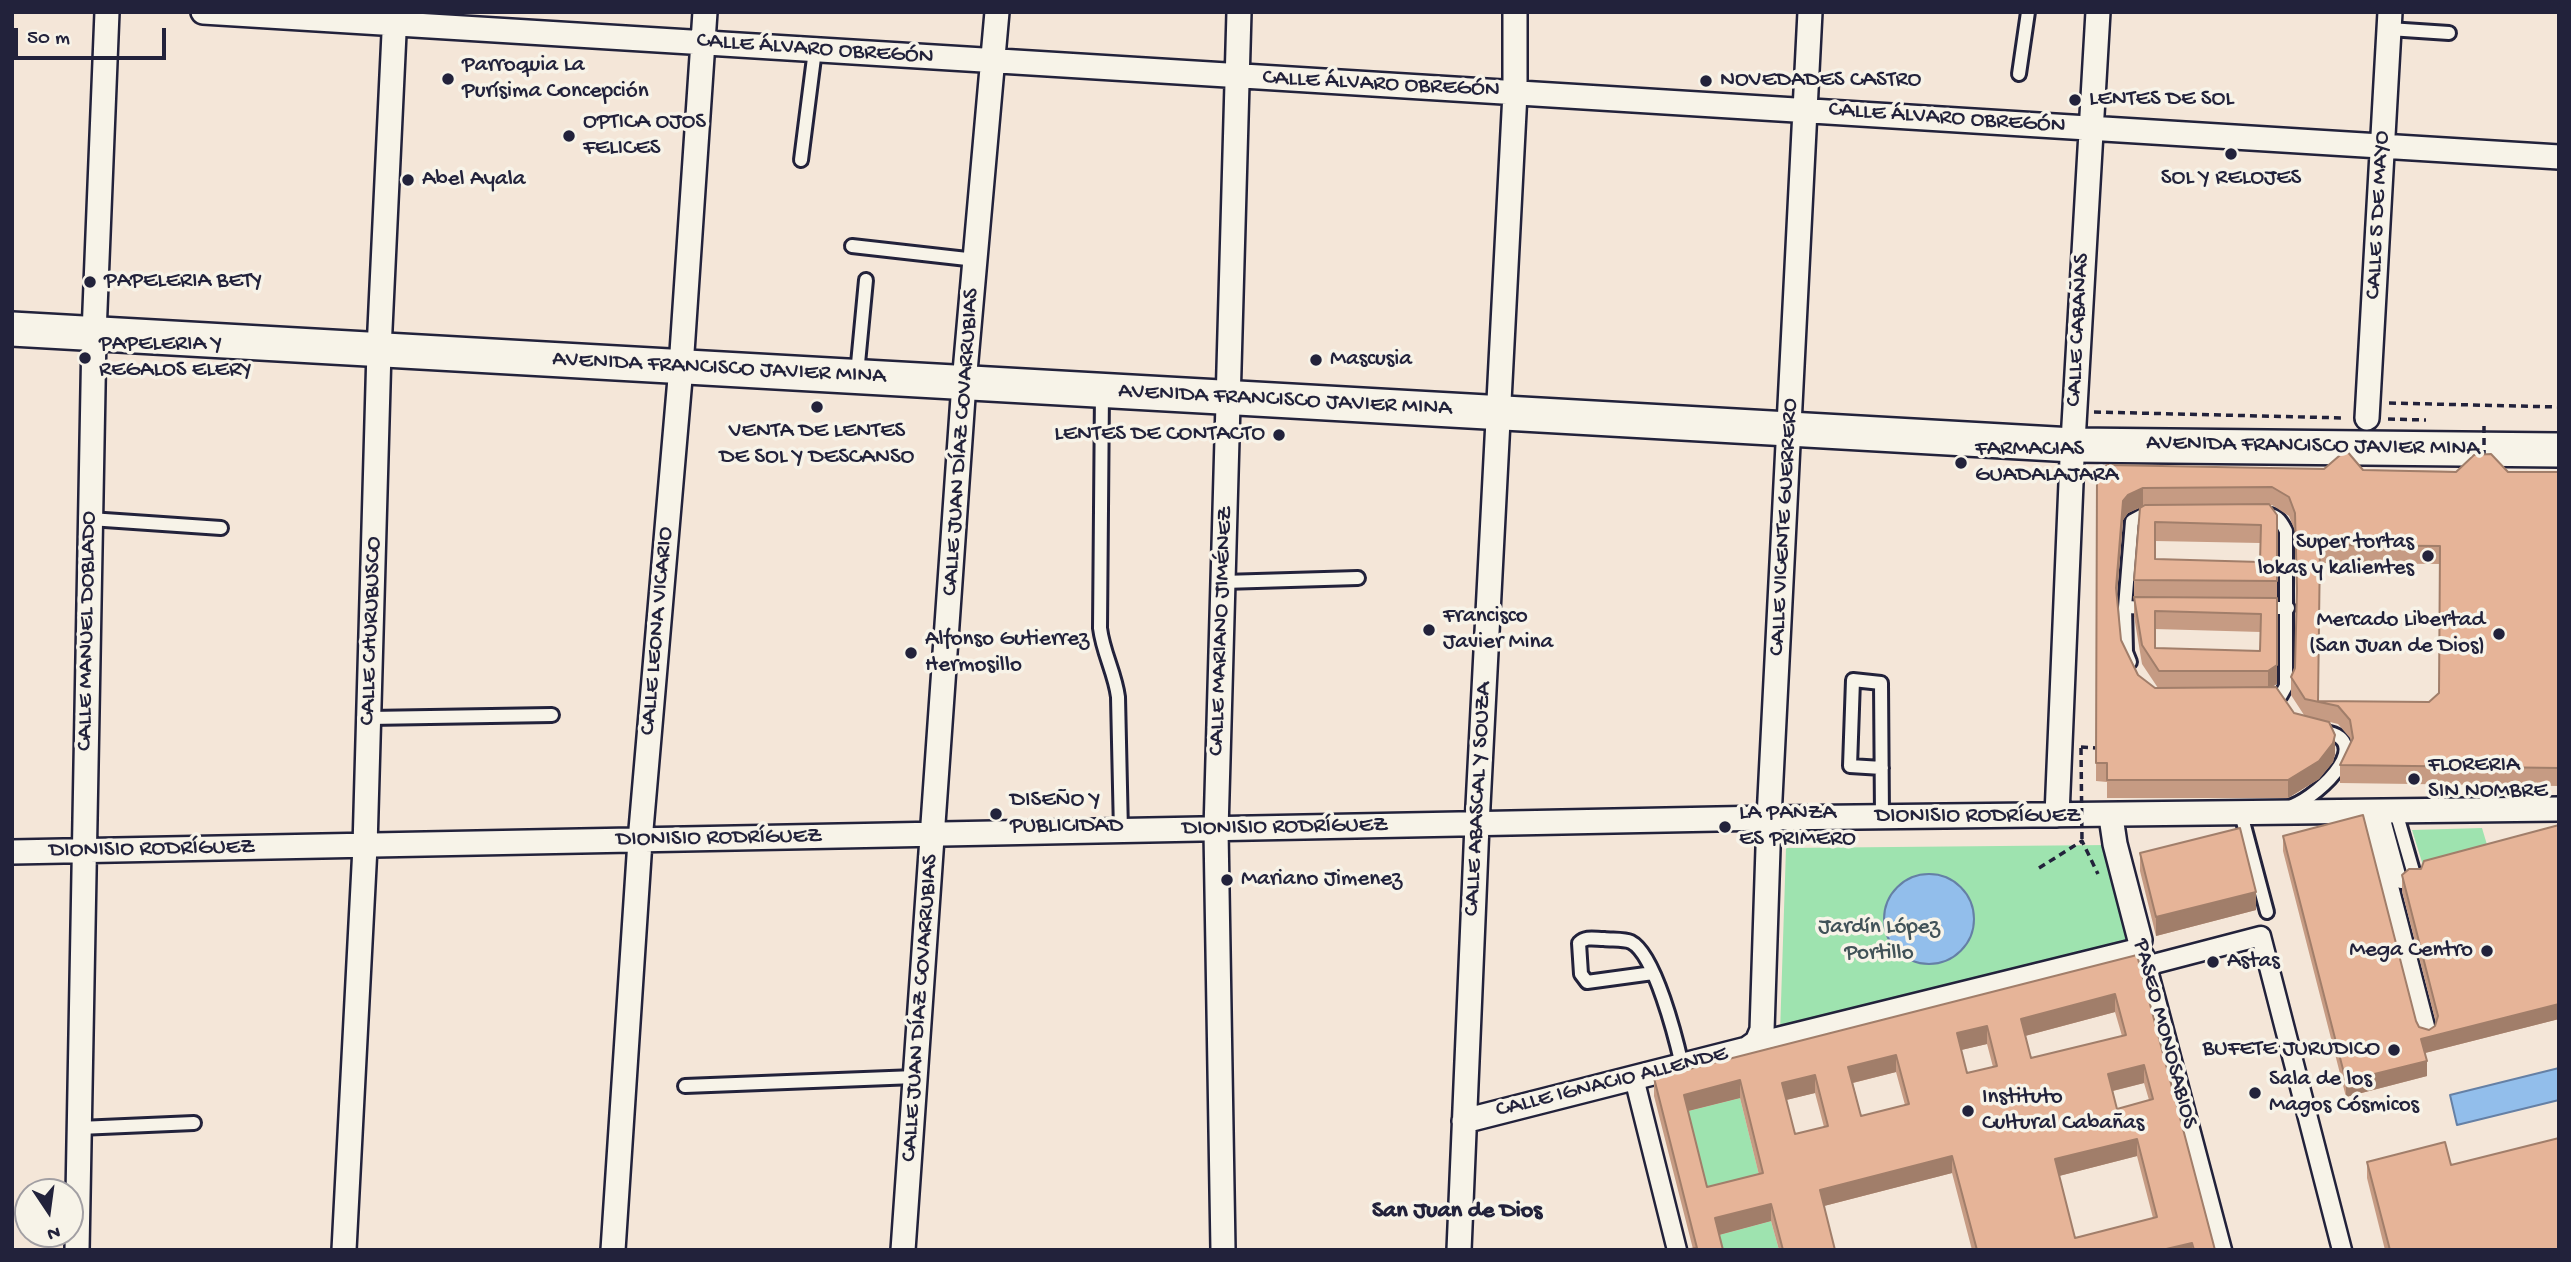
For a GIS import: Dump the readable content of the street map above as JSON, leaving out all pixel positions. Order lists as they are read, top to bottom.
{
  "streets": {
    "main road": ["AVENIDA FRANCISCO JAVIER MINA"],
    "street": [
      "CALLE ÁLVARO OBREGÓN",
      "CALLE 5 DE MAYO",
      "CALLE CABAÑAS",
      "CALLE JUAN DÍAZ COVARRUBIAS",
      "CALLE VICENTE GUERRERO",
      "CALLE MANUEL DOBLADO",
      "CALLE CHURUBUSCO",
      "CALLE LEONA VICARIO",
      "CALLE MARIANO JIMÉNEZ",
      "CALLE ABASCAL Y SOUZA",
      "DIONISIO RODRÍGUEZ",
      "PASEO MONOSABIOS",
      "CALLE IGNACIO ALLENDE"
    ]
  },
  "crossings": [
    ["CALLE ÁLVARO OBREGÓN", "CALLE 5 DE MAYO"],
    ["CALLE ÁLVARO OBREGÓN", "CALLE CABAÑAS"],
    ["CALLE ÁLVARO OBREGÓN", "CALLE JUAN DÍAZ COVARRUBIAS"],
    ["CALLE ÁLVARO OBREGÓN", "CALLE VICENTE GUERRERO"],
    ["CALLE ÁLVARO OBREGÓN", "CALLE CHURUBUSCO"],
    ["CALLE ÁLVARO OBREGÓN", "CALLE LEONA VICARIO"],
    ["CALLE ÁLVARO OBREGÓN", "CALLE MARIANO JIMÉNEZ"],
    ["CALLE ÁLVARO OBREGÓN", "CALLE ABASCAL Y SOUZA"],
    ["CALLE CABAÑAS", "AVENIDA FRANCISCO JAVIER MINA"],
    ["CALLE CABAÑAS", "DIONISIO RODRÍGUEZ"],
    ["AVENIDA FRANCISCO JAVIER MINA", "CALLE JUAN DÍAZ COVARRUBIAS"],
    ["AVENIDA FRANCISCO JAVIER MINA", "CALLE VICENTE GUERRERO"],
    ["AVENIDA FRANCISCO JAVIER MINA", "CALLE MANUEL DOBLADO"],
    ["AVENIDA FRANCISCO JAVIER MINA", "CALLE CHURUBUSCO"],
    ["AVENIDA FRANCISCO JAVIER MINA", "CALLE LEONA VICARIO"],
    ["AVENIDA FRANCISCO JAVIER MINA", "CALLE MARIANO JIMÉNEZ"],
    ["AVENIDA FRANCISCO JAVIER MINA", "CALLE ABASCAL Y SOUZA"],
    ["CALLE JUAN DÍAZ COVARRUBIAS", "DIONISIO RODRÍGUEZ"],
    ["CALLE VICENTE GUERRERO", "DIONISIO RODRÍGUEZ"],
    ["CALLE VICENTE GUERRERO", "CALLE IGNACIO ALLENDE"],
    ["CALLE MANUEL DOBLADO", "DIONISIO RODRÍGUEZ"],
    ["CALLE CHURUBUSCO", "DIONISIO RODRÍGUEZ"],
    ["CALLE LEONA VICARIO", "DIONISIO RODRÍGUEZ"],
    ["CALLE MARIANO JIMÉNEZ", "DIONISIO RODRÍGUEZ"],
    ["CALLE ABASCAL Y SOUZA", "DIONISIO RODRÍGUEZ"],
    ["CALLE ABASCAL Y SOUZA", "CALLE IGNACIO ALLENDE"],
    ["DIONISIO RODRÍGUEZ", "PASEO MONOSABIOS"]
  ],
  "districts": ["San Juan de Dios"],
  "parks": ["Jardín López Portillo"],
  "places": [
    "Parroquia La Purísima Concepción",
    "NOVEDADES CASTRO",
    "LENTES DE SOL",
    "OPTICA OJOS FELICES",
    "SOL Y RELOJES",
    "Abel Ayala",
    "PAPELERIA BETY",
    "PAPELERIA Y REGALOS ELERY",
    "Mascusia",
    "VENTA DE LENTES DE SOL Y DESCANSO",
    "LENTES DE CONTACTO",
    "FARMACIAS GUADALAJARA",
    "Super tortas lokas y kalientes",
    "Francisco Javier Mina",
    "Mercado Libertad (San Juan de Dios)",
    "Alfonso Gutierrez Hermosillo",
    "FLORERIA SIN NOMBRE",
    "DISEÑO Y PUBLICIDAD",
    "LA PANZA ES PRIMERO",
    "Mariano Jimenez",
    "Mega Centro",
    "Astas",
    "BUFETE JURUDICO",
    "Sala de los Magos Cósmicos",
    "Instituto Cultural Cabañas"
  ],
  "scale_bar": "50 m",
  "north": "bottom"
}
